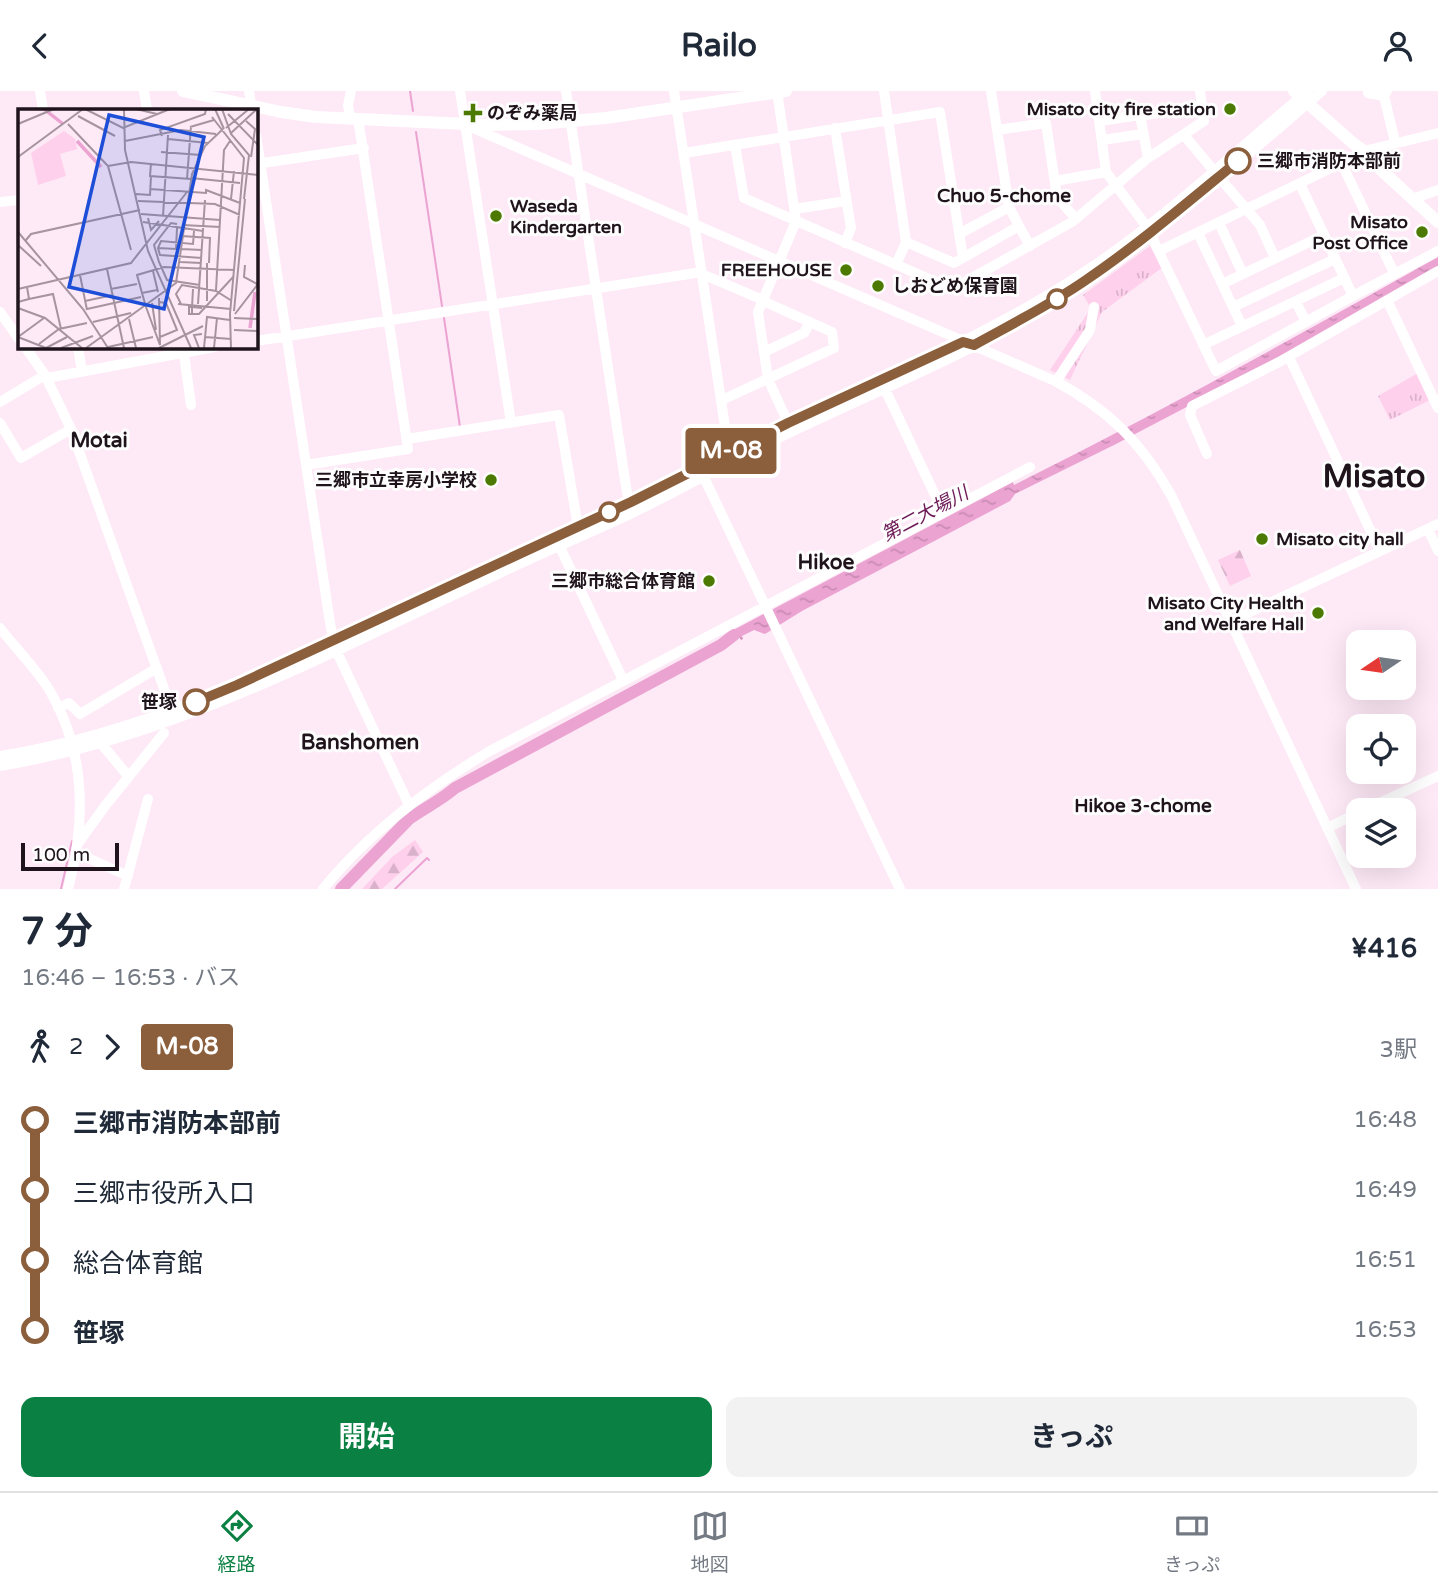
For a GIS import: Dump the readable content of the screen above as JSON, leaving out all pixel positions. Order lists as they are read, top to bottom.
{
  "districts": [
    "Chuo 5-chome",
    "Motai",
    "Misato",
    "Hikoe",
    "Banshomen",
    "Hikoe 3-chome"
  ],
  "water": ["第二大場川"],
  "places": {
    "other": [
      "Misato city fire station",
      "三郷市消防本部前",
      "Waseda Kindergarten",
      "Misato Post Office",
      "FREEHOUSE",
      "しおどめ保育園",
      "三郷市立幸房小学校",
      "Misato city hall",
      "三郷市総合体育館",
      "Misato City Health and Welfare Hall",
      "笹塚"
    ],
    "health": ["のぞみ薬局"]
  },
  "lines": ["bus line M-08"],
  "scale_bar": "100 m",
  "north": "left",
  "page": {
    "header": "Railo",
    "on_map": "M-08",
    "scale": "100 m",
    "heading": ["7 分", "16:46 – 16:53 · バス", "¥416"],
    "legs": ["2", "M-08", "3駅"],
    "list": [
      {
        "name": "三郷市消防本部前",
        "value": "16:48"
      },
      {
        "name": "三郷市役所入口",
        "value": "16:49"
      },
      {
        "name": "総合体育館",
        "value": "16:51"
      },
      {
        "name": "笹塚",
        "value": "16:53"
      }
    ],
    "buttons": ["開始", "きっぷ"],
    "tabs": ["経路", "地図", "きっぷ"]
  }
}
